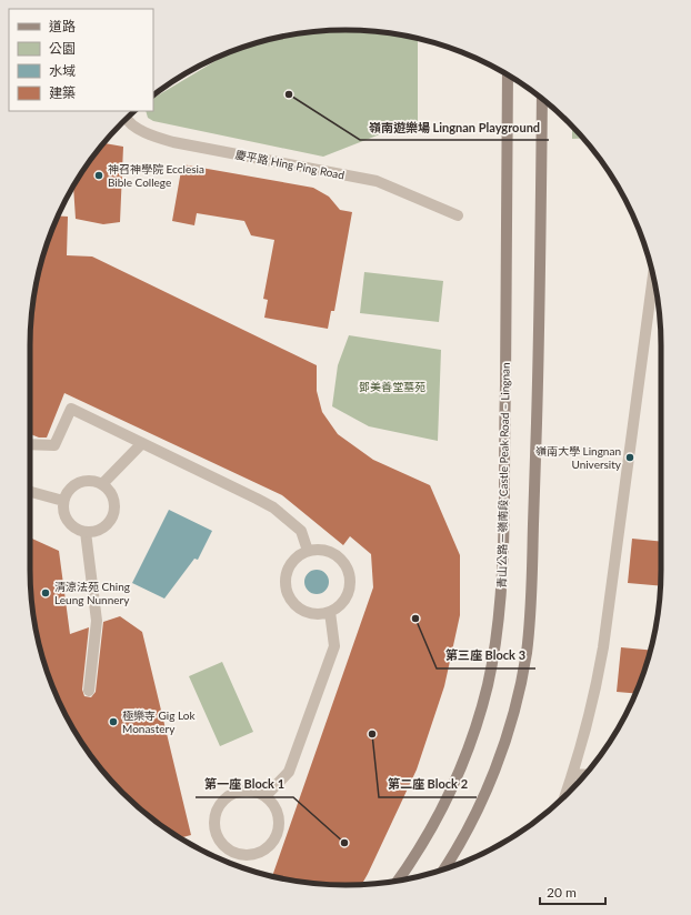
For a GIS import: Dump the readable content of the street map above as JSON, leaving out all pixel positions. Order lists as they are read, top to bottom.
{
  "streets": {
    "main road": ["青山公路－嶺南段 Castle Peak Road – Lingnan"],
    "street": ["慶平路 Hing Ping Road"]
  },
  "parks": ["鄧美善堂墓苑"],
  "places": [
    "嶺南遊樂場 Lingnan Playground",
    "神召神學院 Ecclesia Bible College",
    "嶺南大學 Lingnan University",
    "清涼法苑 Ching Leung Nunnery",
    "第三座 Block 3",
    "極樂寺 Gig Lok Monastery",
    "第二座 Block 2",
    "第一座 Block 1"
  ],
  "legend": [
    "道路",
    "公園",
    "水域",
    "建築"
  ],
  "scale_bar": "20 m"
}
